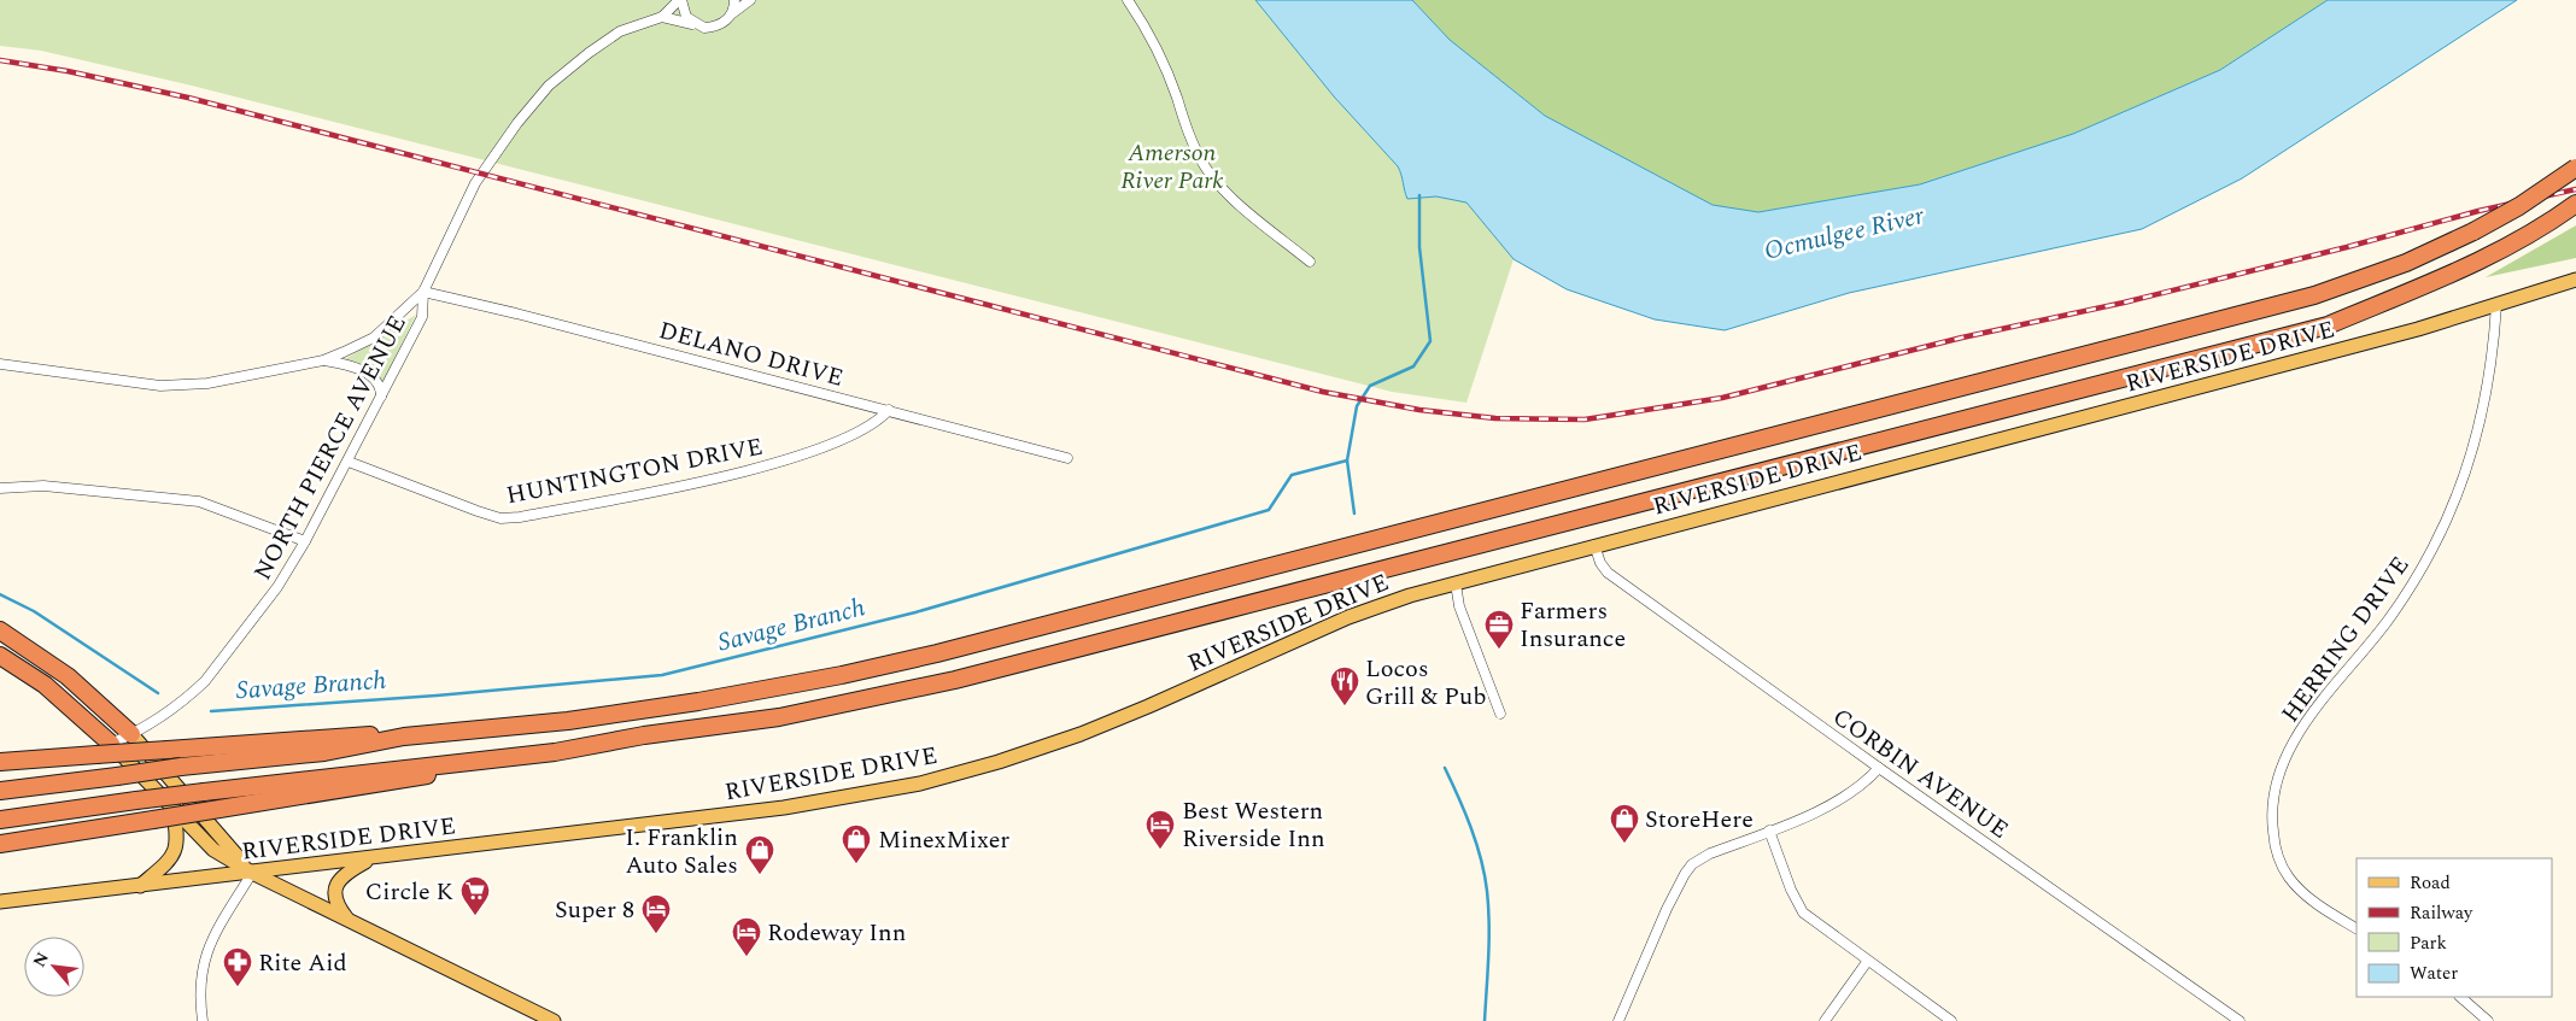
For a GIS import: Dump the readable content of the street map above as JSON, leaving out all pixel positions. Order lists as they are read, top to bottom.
{
  "streets": {
    "main road": ["RIVERSIDE DRIVE"],
    "street": [
      "DELANO DRIVE",
      "NORTH PIERCE AVENUE",
      "HUNTINGTON DRIVE",
      "HERRING DRIVE",
      "CORBIN AVENUE"
    ]
  },
  "crossings": [
    ["DELANO DRIVE", "NORTH PIERCE AVENUE"],
    ["DELANO DRIVE", "HUNTINGTON DRIVE"],
    ["RIVERSIDE DRIVE", "HERRING DRIVE"],
    ["RIVERSIDE DRIVE", "CORBIN AVENUE"],
    ["NORTH PIERCE AVENUE", "HUNTINGTON DRIVE"]
  ],
  "water": ["Ocmulgee River", "Savage Branch"],
  "parks": ["Amerson River Park"],
  "places": {
    "office": ["Farmers Insurance"],
    "restaurant": ["Locos Grill & Pub"],
    "shop": ["StoreHere", "MinexMixer", "I. Franklin Auto Sales"],
    "hotel": ["Best Western Riverside Inn", "Super 8", "Rodeway Inn"],
    "supermarket": ["Circle K"],
    "pharmacy": ["Rite Aid"]
  },
  "legend": [
    "Road",
    "Railway",
    "Park",
    "Water"
  ],
  "north": "top left"
}
